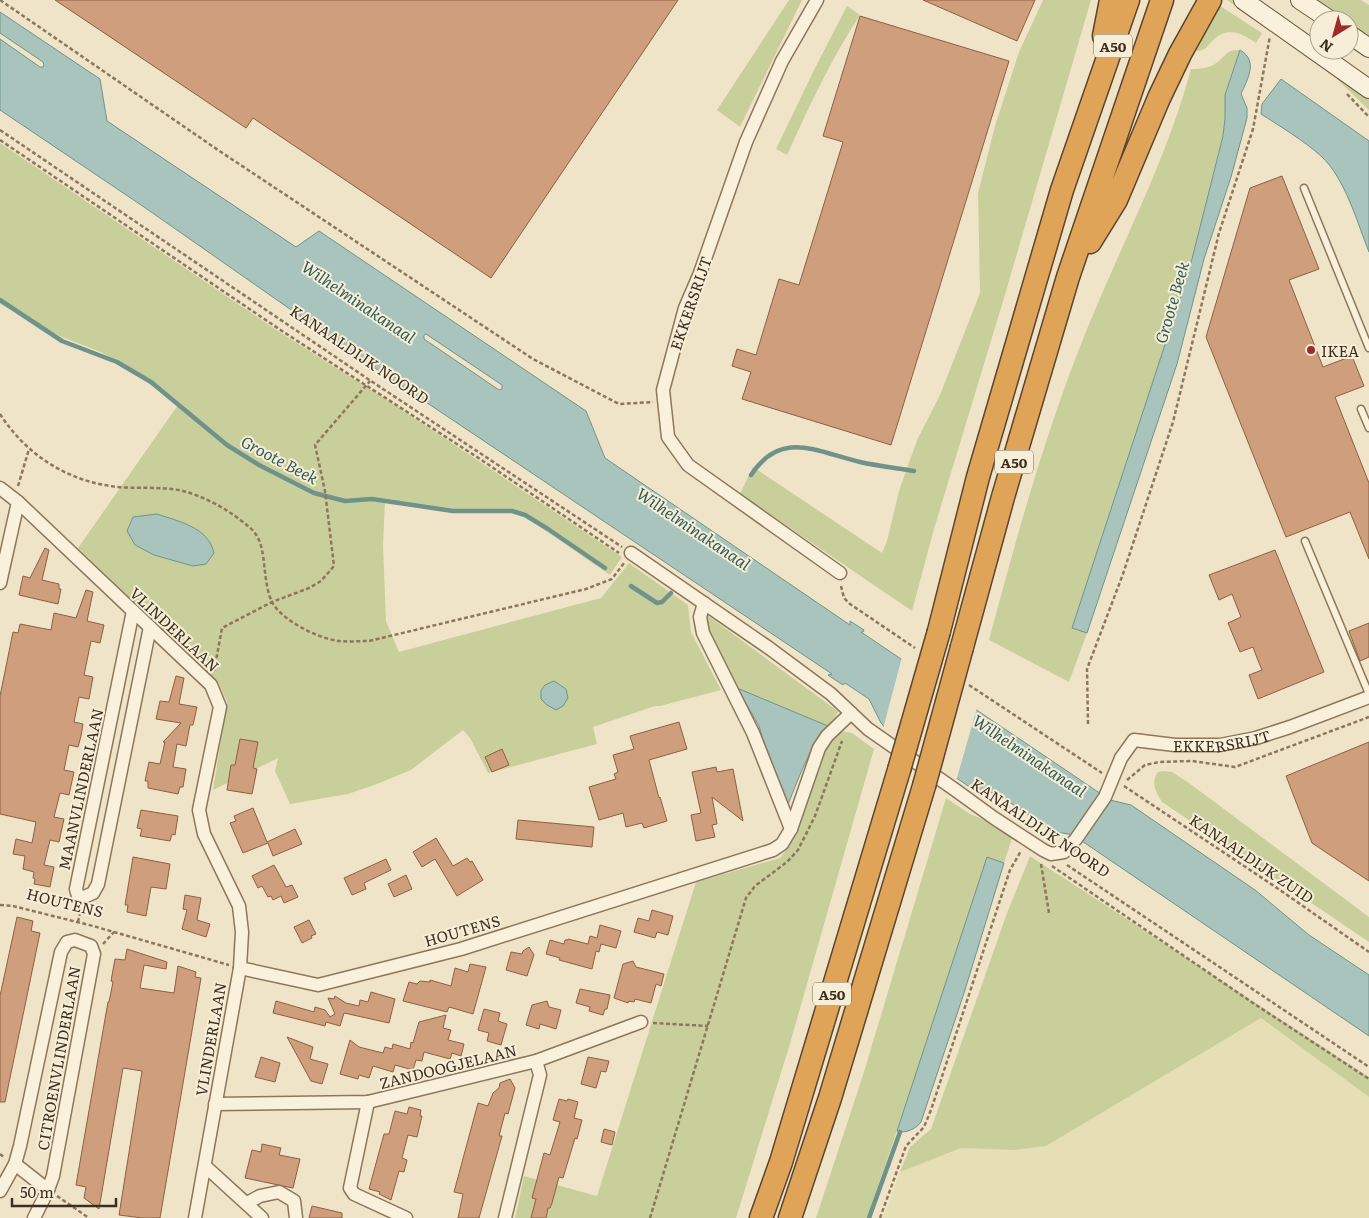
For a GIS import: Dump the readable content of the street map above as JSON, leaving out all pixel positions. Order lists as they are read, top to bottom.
{
  "streets": {
    "highway": ["A50"],
    "street": [
      "EKKERSRIJT",
      "KANAALDIJK NOORD",
      "VLINDERLAAN",
      "MAANVLINDERLAAN",
      "HOUTENS",
      "CITROENVLINDERLAAN",
      "ZANDOOGJELAAN"
    ],
    "path": ["KANAALDIJK ZUID"]
  },
  "crossings": [
    ["EKKERSRIJT", "KANAALDIJK NOORD"],
    ["KANAALDIJK NOORD", "HOUTENS"],
    ["VLINDERLAAN", "MAANVLINDERLAAN"],
    ["VLINDERLAAN", "HOUTENS"],
    ["VLINDERLAAN", "ZANDOOGJELAAN"]
  ],
  "water": ["Wilhelminakanaal", "Groote Beek"],
  "places": ["IKEA"],
  "scale_bar": "50 m",
  "north": "bottom left"
}
